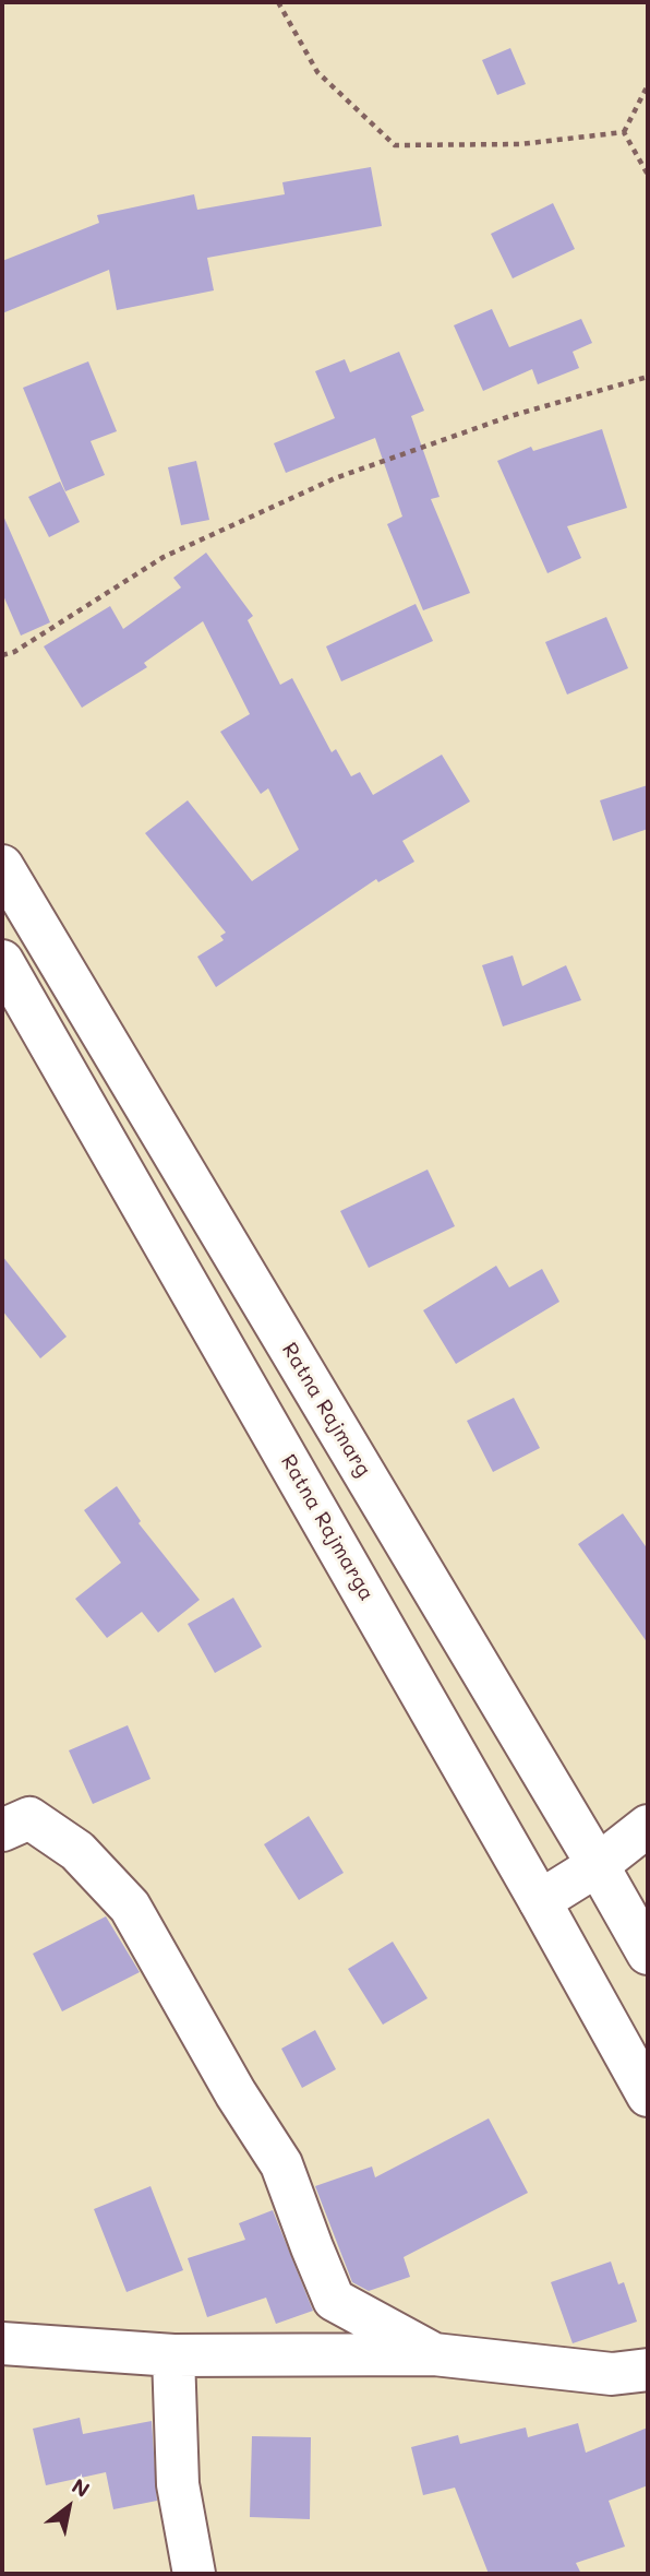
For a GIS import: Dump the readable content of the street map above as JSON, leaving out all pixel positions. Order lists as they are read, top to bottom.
{
  "streets": {
    "main road": ["Ratna Rajmarg", "Ratna Rajmarga"]
  },
  "north": "top right"
}
